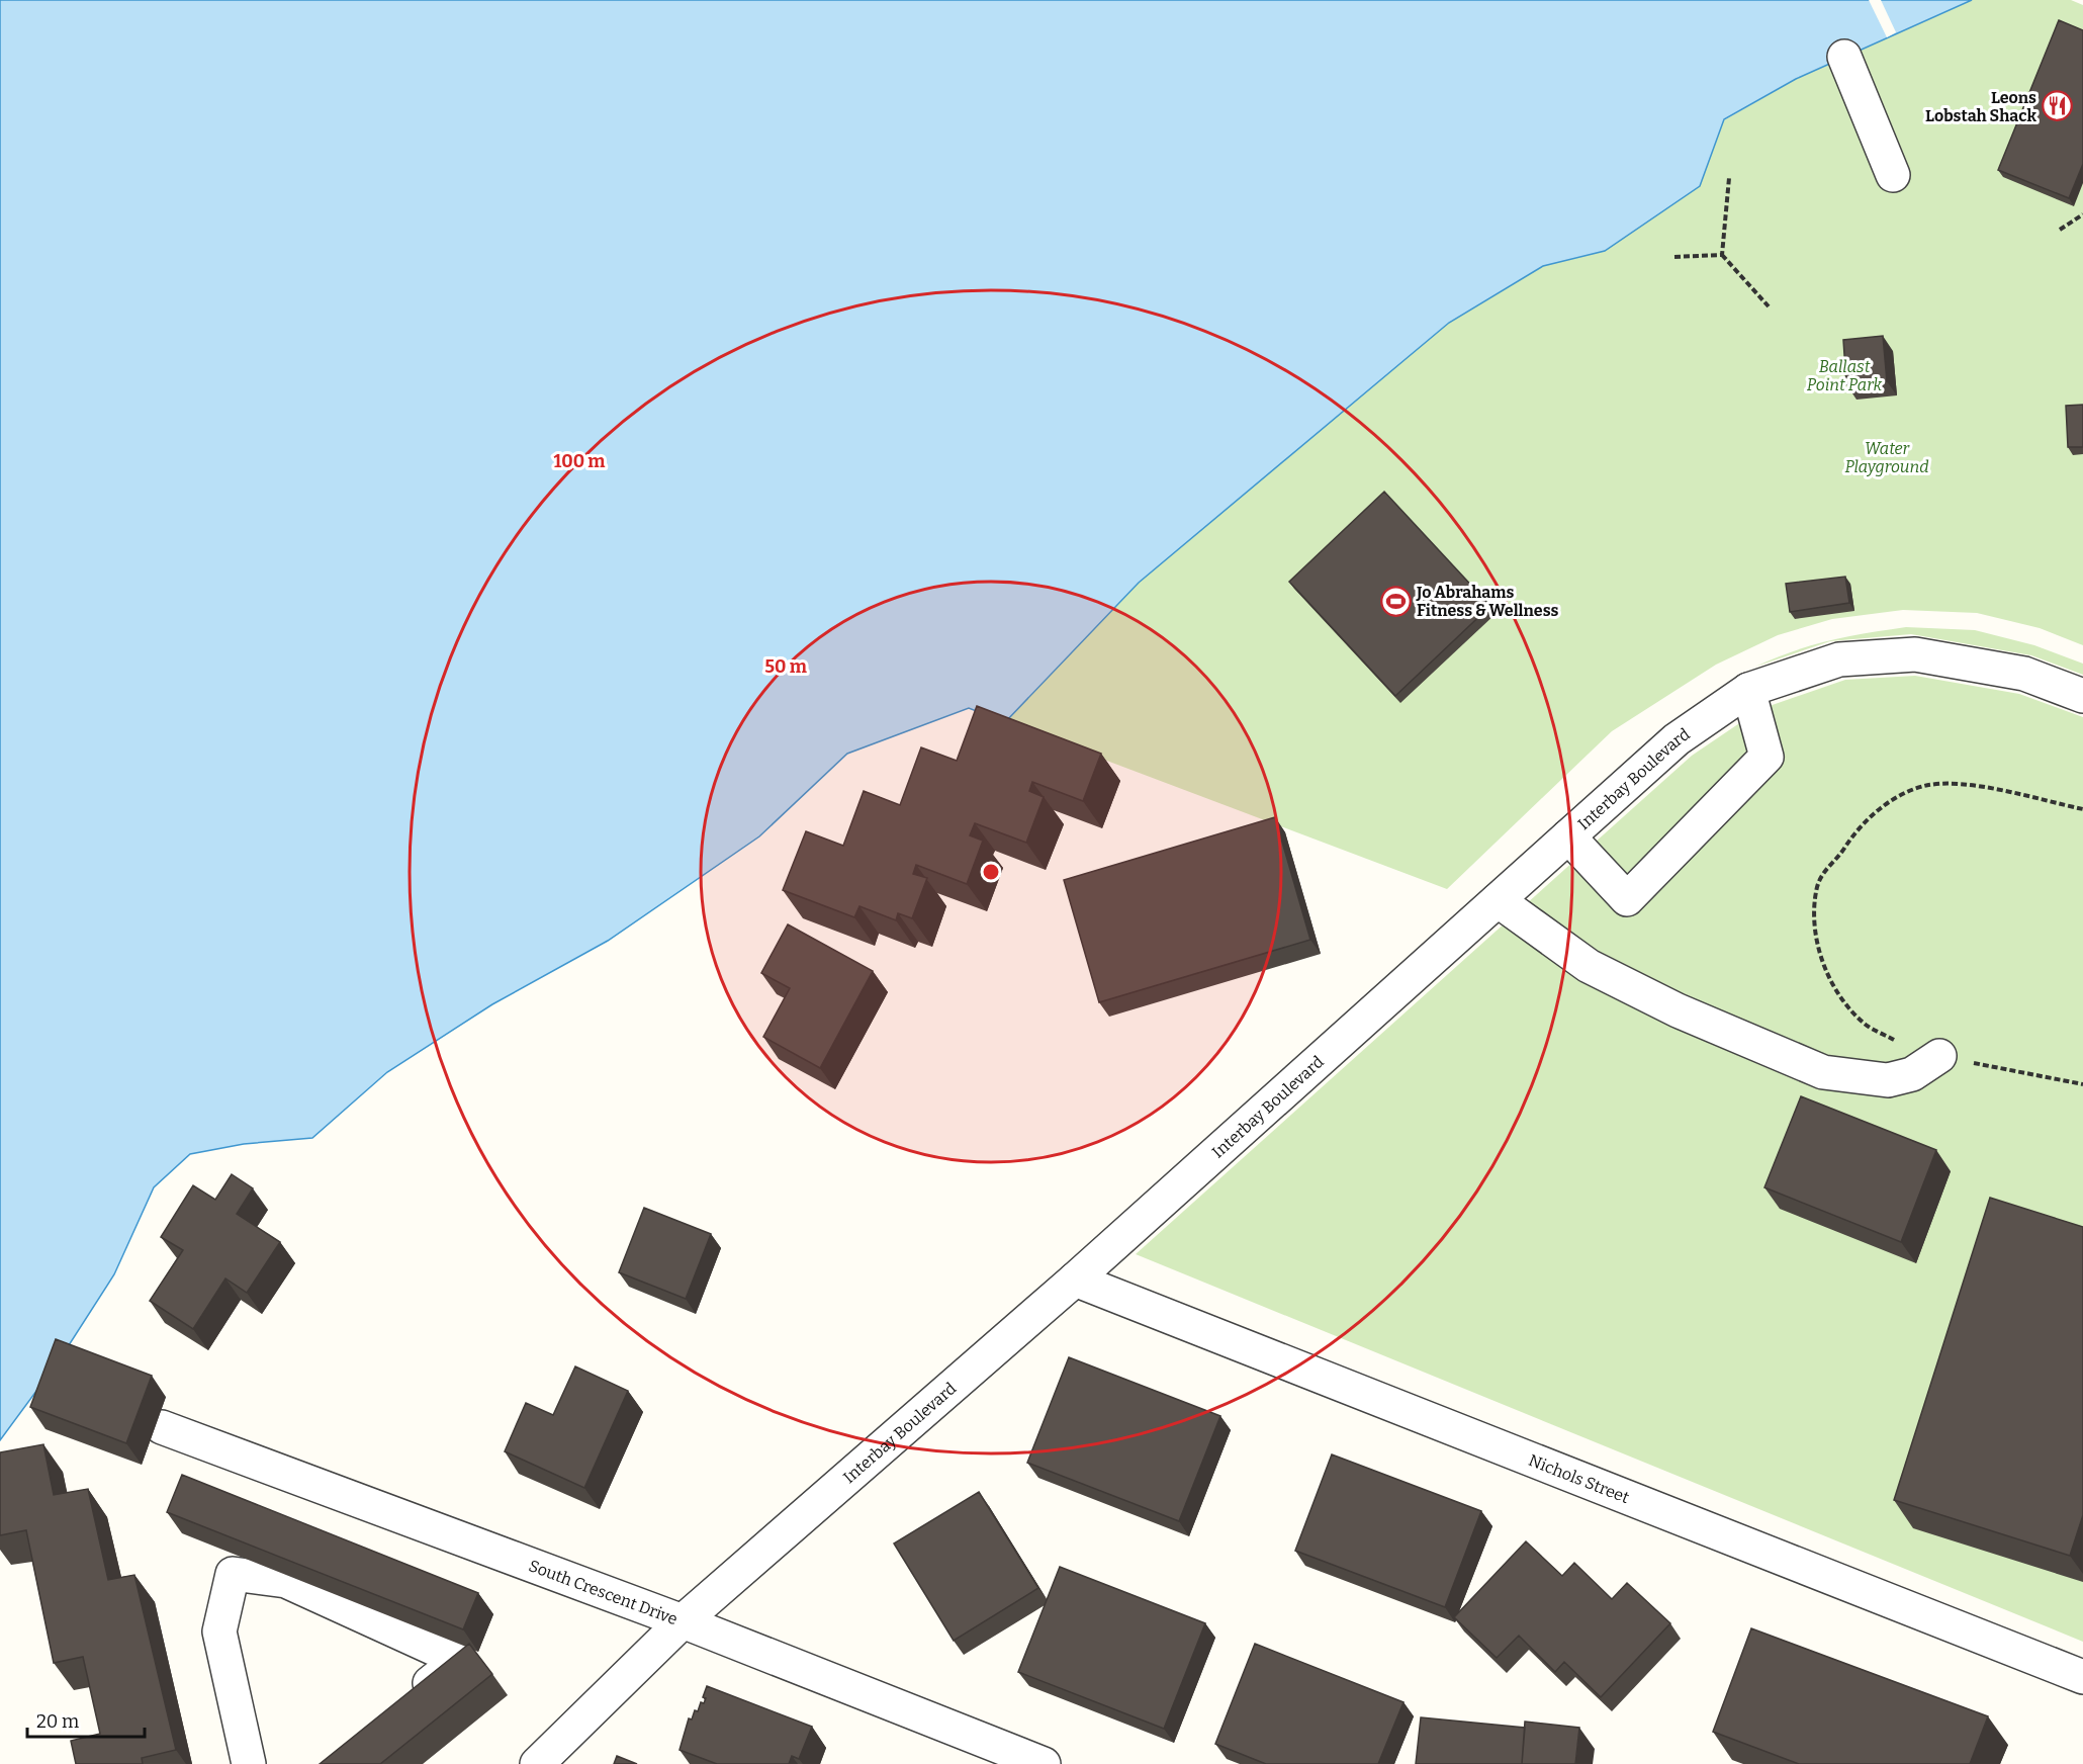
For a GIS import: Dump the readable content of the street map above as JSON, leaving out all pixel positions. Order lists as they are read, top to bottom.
{
  "streets": {
    "street": ["Interbay Boulevard", "Nichols Street", "South Crescent Drive"]
  },
  "crossings": [
    ["Interbay Boulevard", "Nichols Street"],
    ["Interbay Boulevard", "South Crescent Drive"]
  ],
  "parks": ["Ballast Point Park", "Water Playground"],
  "places": {
    "restaurant": ["Leons Lobstah Shack"],
    "sports": ["Jo Abrahams Fitness & Wellness"]
  },
  "scale_bar": "20 m",
  "rings": ["100 m", "50 m"]
}
